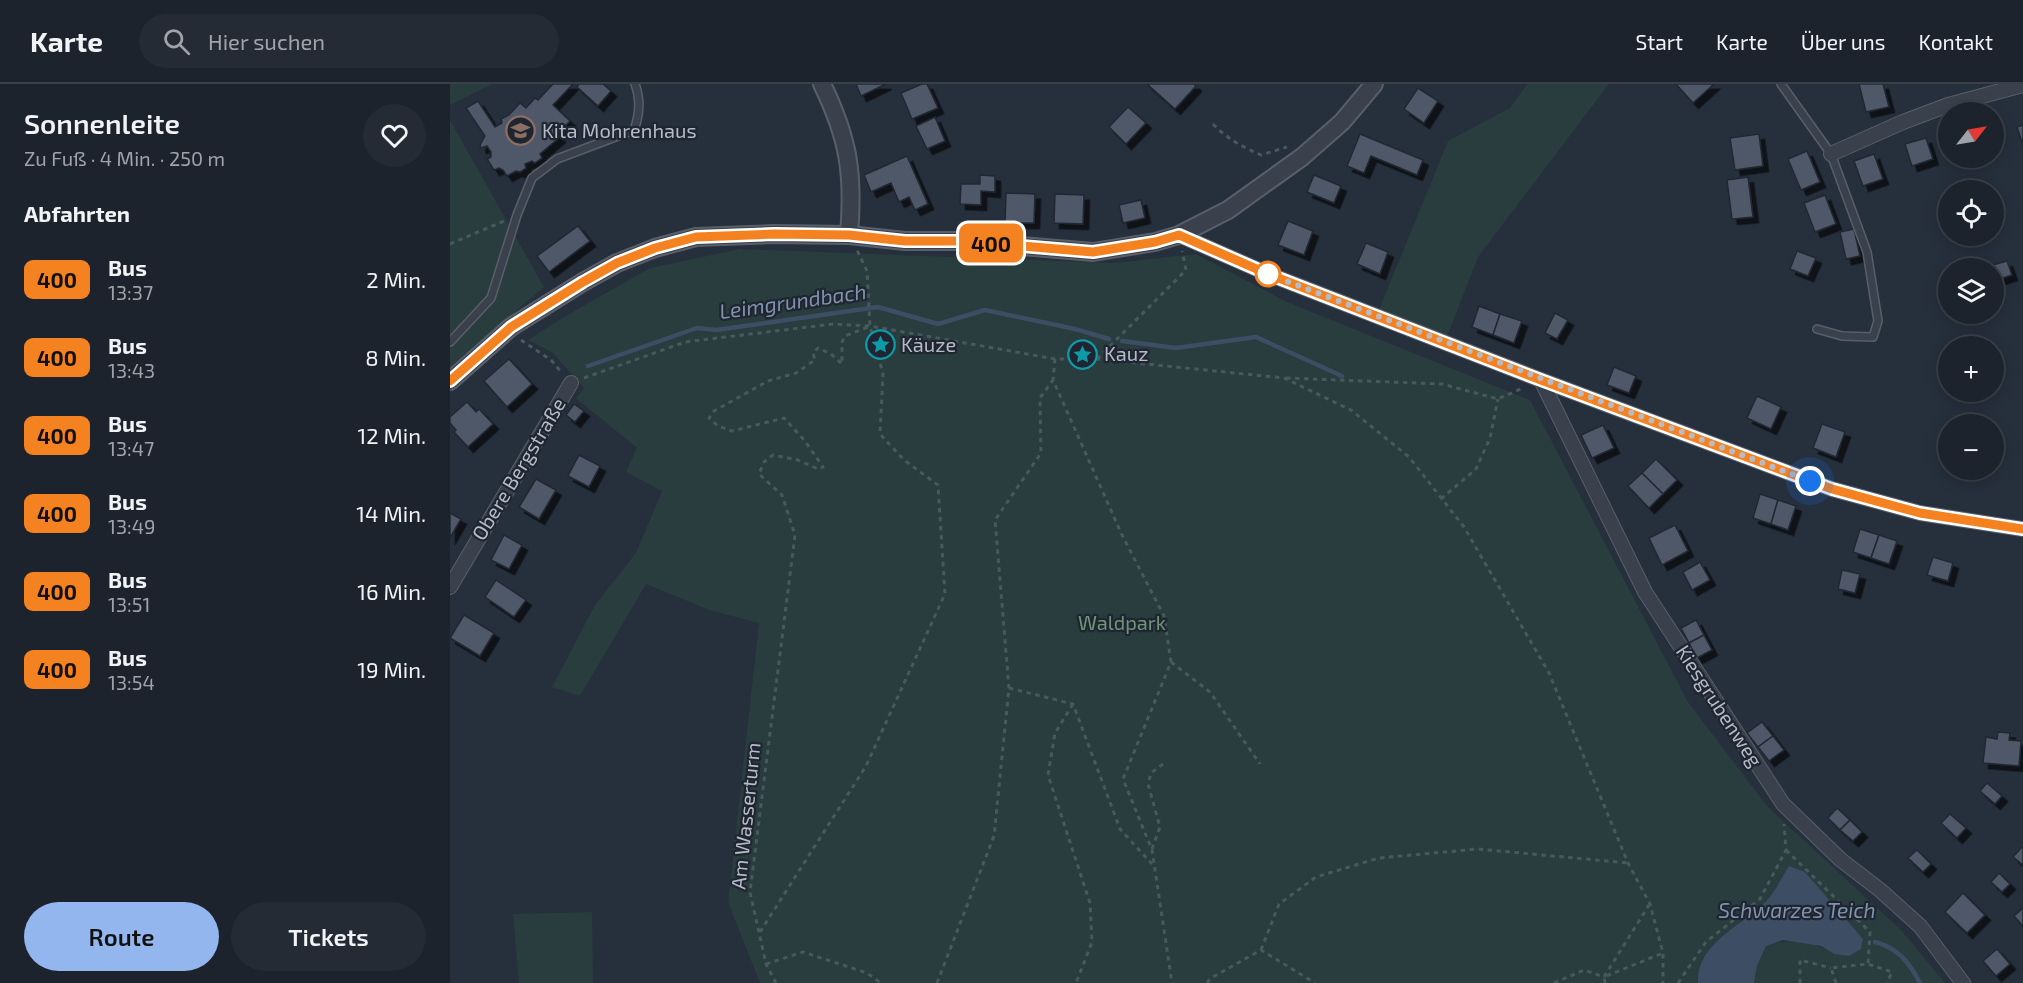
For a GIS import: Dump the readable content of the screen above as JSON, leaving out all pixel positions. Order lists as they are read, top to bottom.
{
  "streets": {
    "street": ["Obere Bergstraße", "Kiesgrubenweg"],
    "path": ["Am Wasserturm"]
  },
  "water": ["Leimgrundbach", "Schwarzes Teich"],
  "parks": ["Waldpark"],
  "places": {
    "school or university": ["Kita Mohrenhaus"],
    "place": ["Käuze", "Kauz"]
  },
  "lines": ["bus line 400"],
  "north": "top right",
  "page": {
    "header": "Karte",
    "search": "Hier suchen",
    "nav": [
      "Start",
      "Karte",
      "Über uns",
      "Kontakt"
    ],
    "heading": [
      ["Sonnenleite", "Zu Fuß · 4 Min. · 250 m"],
      "Abfahrten"
    ],
    "on_map": "400",
    "map_buttons": ["+", "−"],
    "list": [
      {
        "mark": "400",
        "name": "Bus",
        "note": "13:37",
        "value": "2 Min."
      },
      {
        "mark": "400",
        "name": "Bus",
        "note": "13:43",
        "value": "8 Min."
      },
      {
        "mark": "400",
        "name": "Bus",
        "note": "13:47",
        "value": "12 Min."
      },
      {
        "mark": "400",
        "name": "Bus",
        "note": "13:49",
        "value": "14 Min."
      },
      {
        "mark": "400",
        "name": "Bus",
        "note": "13:51",
        "value": "16 Min."
      },
      {
        "mark": "400",
        "name": "Bus",
        "note": "13:54",
        "value": "19 Min."
      }
    ],
    "buttons": ["Route", "Tickets"]
  }
}
